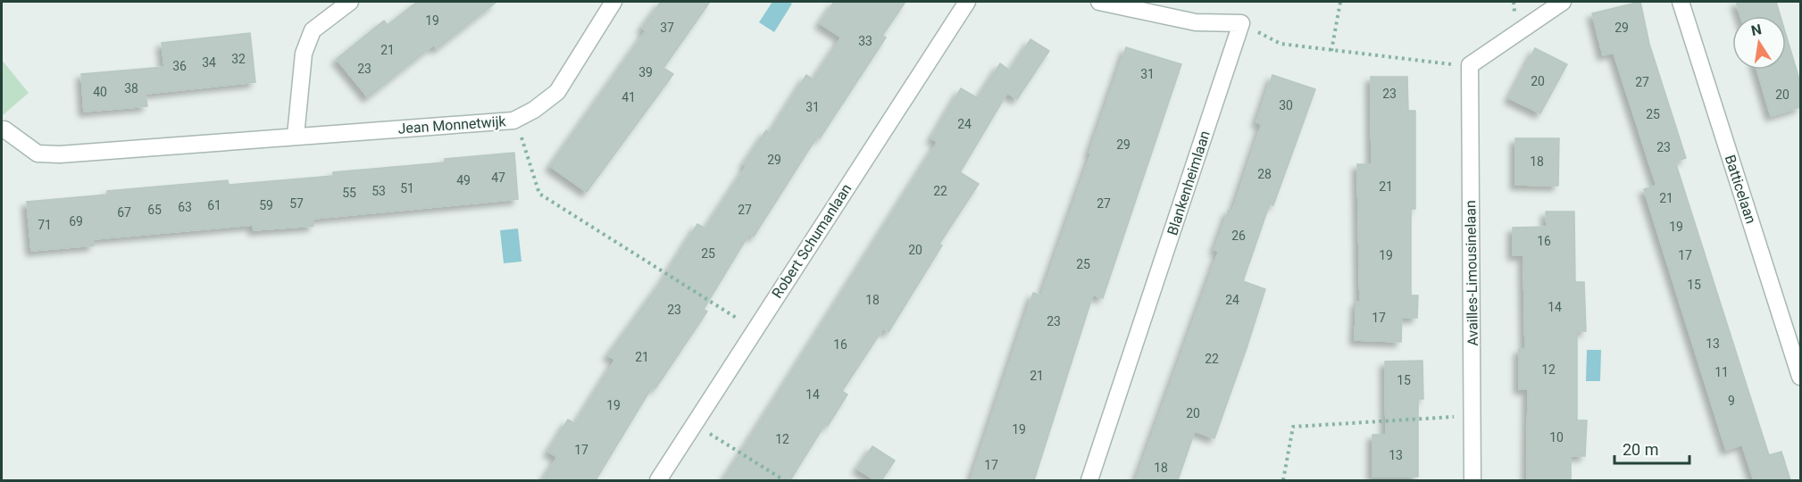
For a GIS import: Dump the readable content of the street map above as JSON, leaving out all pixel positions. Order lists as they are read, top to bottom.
{
  "streets": {
    "street": [
      "Jean Monnetwijk",
      "Blankenheimlaan",
      "Batticelaan",
      "Robert Schumanlaan",
      "Availles-Limousinelaan"
    ]
  },
  "house_numbers": [
    "19",
    "37",
    "29",
    "33",
    "21",
    "32",
    "34",
    "36",
    "23",
    "39",
    "31",
    "20",
    "27",
    "38",
    "40",
    "23",
    "20",
    "41",
    "30",
    "31",
    "25",
    "24",
    "29",
    "23",
    "29",
    "18",
    "28",
    "47",
    "49",
    "21",
    "51",
    "53",
    "22",
    "55",
    "21",
    "57",
    "27",
    "61",
    "59",
    "63",
    "65",
    "27",
    "67",
    "69",
    "71",
    "19",
    "26",
    "16",
    "20",
    "25",
    "19",
    "17",
    "25",
    "15",
    "18",
    "24",
    "14",
    "23",
    "17",
    "23",
    "13",
    "16",
    "21",
    "22",
    "12",
    "11",
    "21",
    "15",
    "14",
    "9",
    "19",
    "20",
    "19",
    "10",
    "12",
    "17",
    "13",
    "17",
    "18"
  ],
  "scale_bar": "20 m",
  "north": "top"
}
